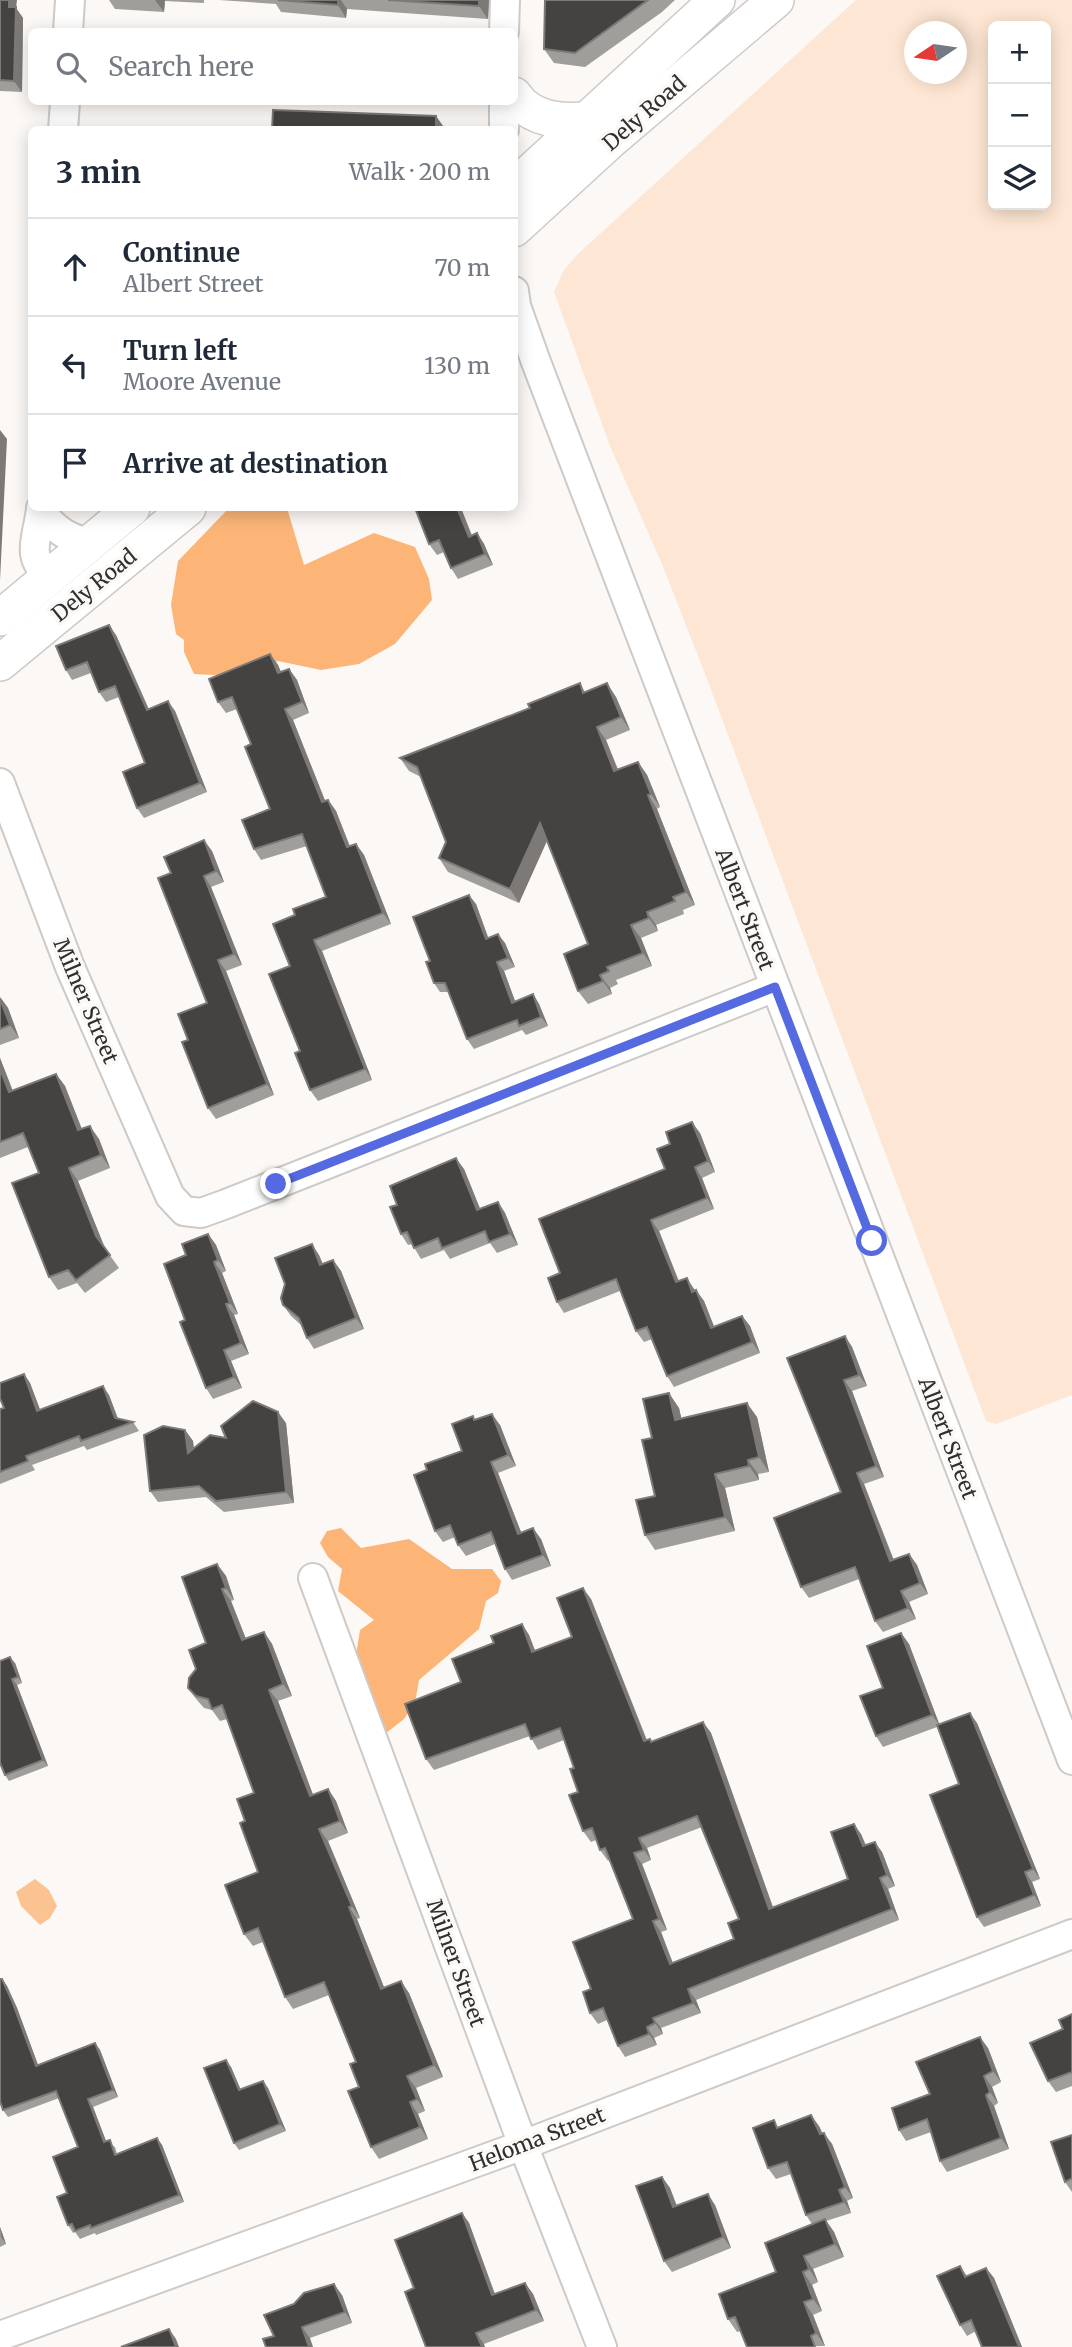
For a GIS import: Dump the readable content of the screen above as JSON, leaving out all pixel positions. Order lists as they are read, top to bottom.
{
  "streets": {
    "main road": ["Dely Road"],
    "street": ["Albert Street", "Milner Street", "Heloma Street"]
  },
  "crossings": [
    ["Albert Street", "Milner Street"],
    ["Milner Street", "Heloma Street"]
  ],
  "north": "left",
  "page": {
    "map_buttons": ["+", "−"],
    "search": "Search here",
    "heading": ["3 min", "Walk · 200 m"],
    "list": [
      ["Continue", "Albert Street", "70 m"],
      ["Turn left", "Moore Avenue", "130 m"],
      "Arrive at destination"
    ]
  }
}
